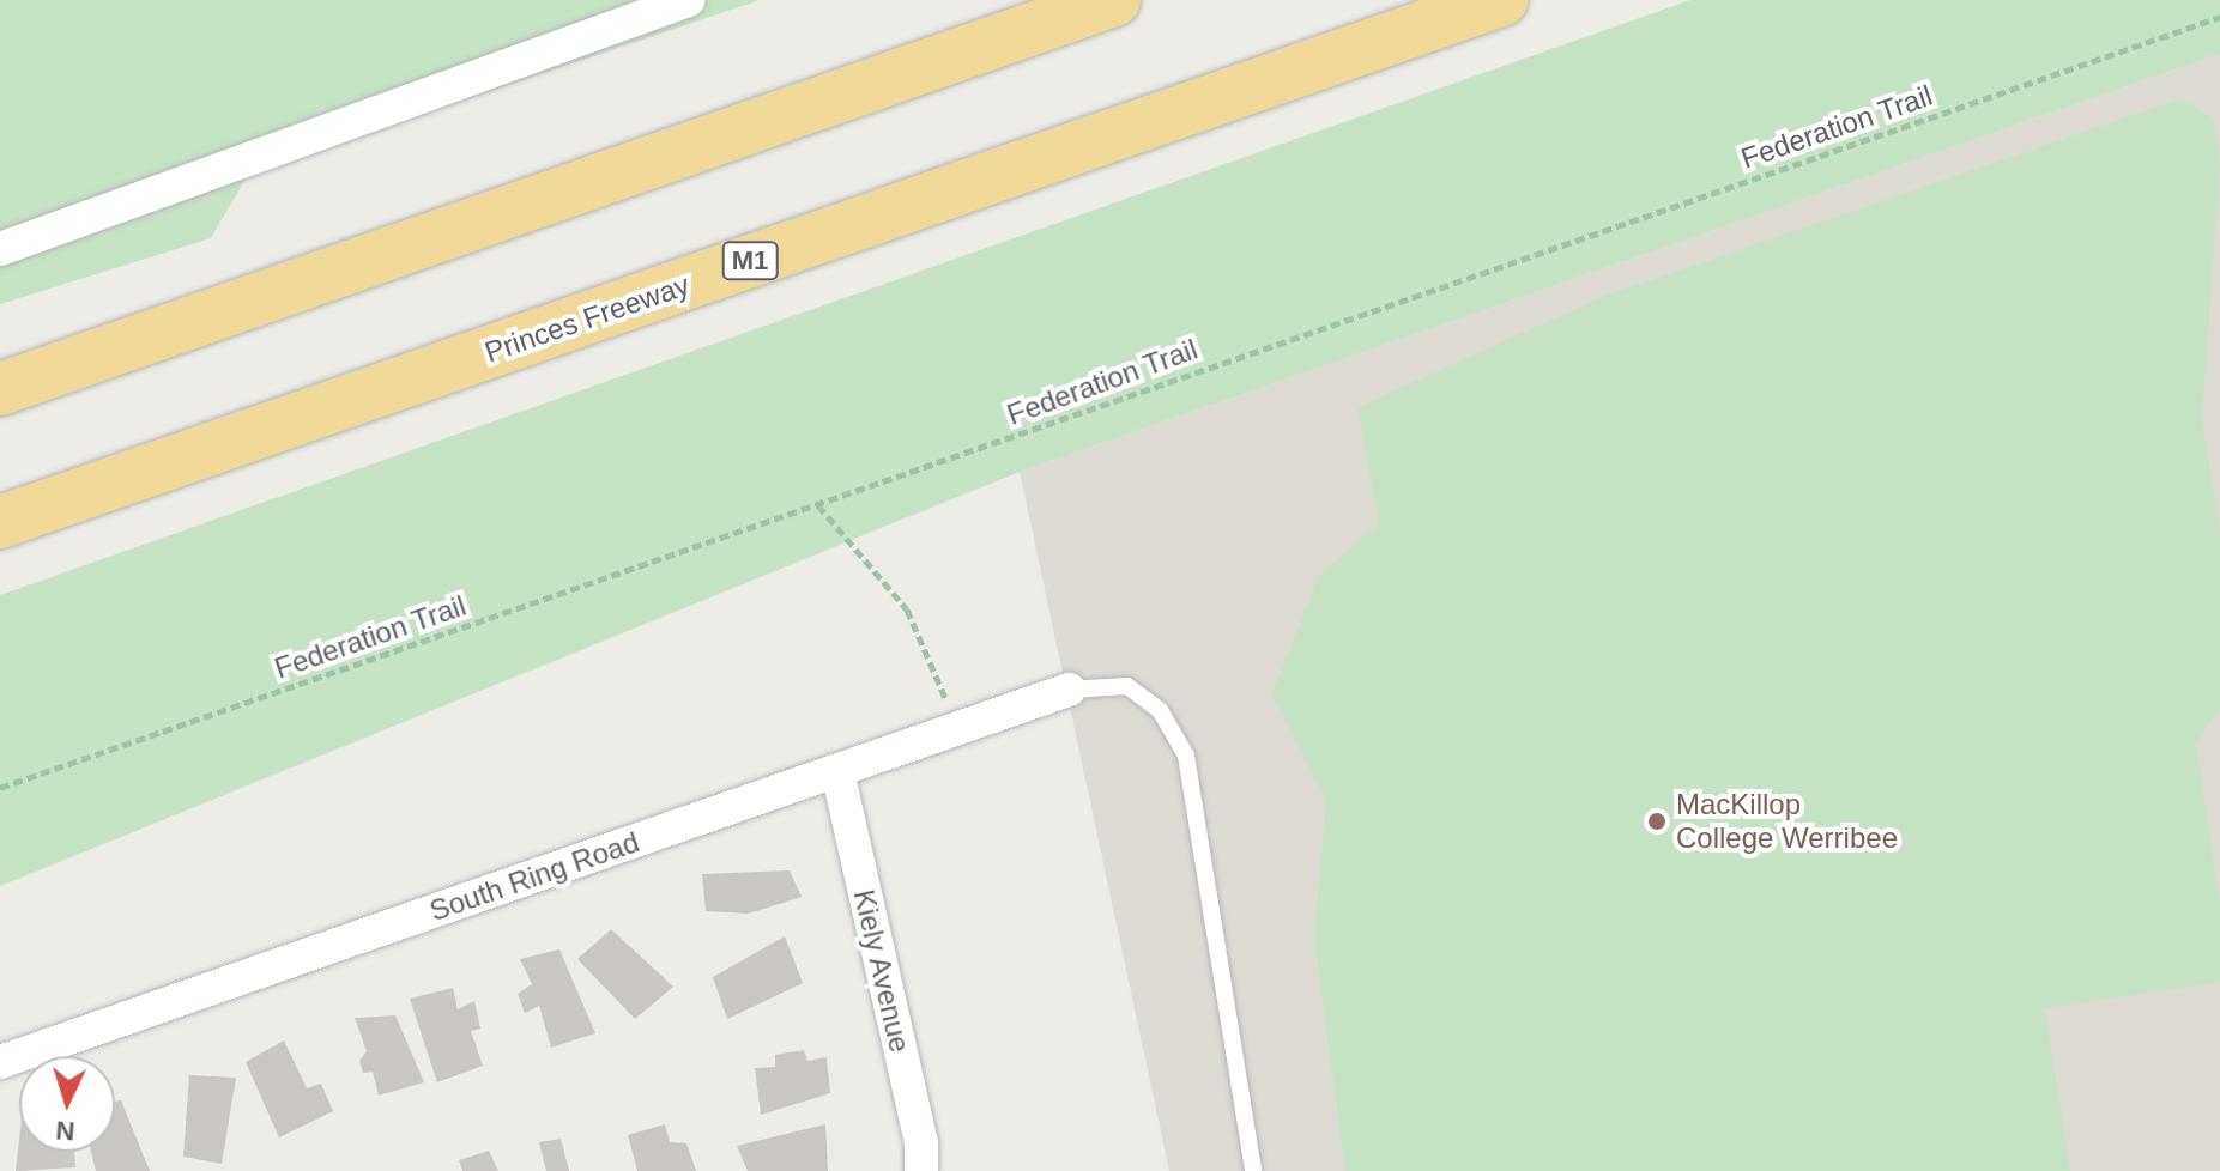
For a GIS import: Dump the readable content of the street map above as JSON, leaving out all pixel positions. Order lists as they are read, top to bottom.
{
  "streets": {
    "highway": ["M1", "Princes Freeway"],
    "street": ["South Ring Road", "Kiely Avenue"],
    "path": ["Federation Trail"]
  },
  "crossings": [
    ["South Ring Road", "Kiely Avenue"]
  ],
  "places": ["MacKillop College Werribee"],
  "north": "bottom"
}
